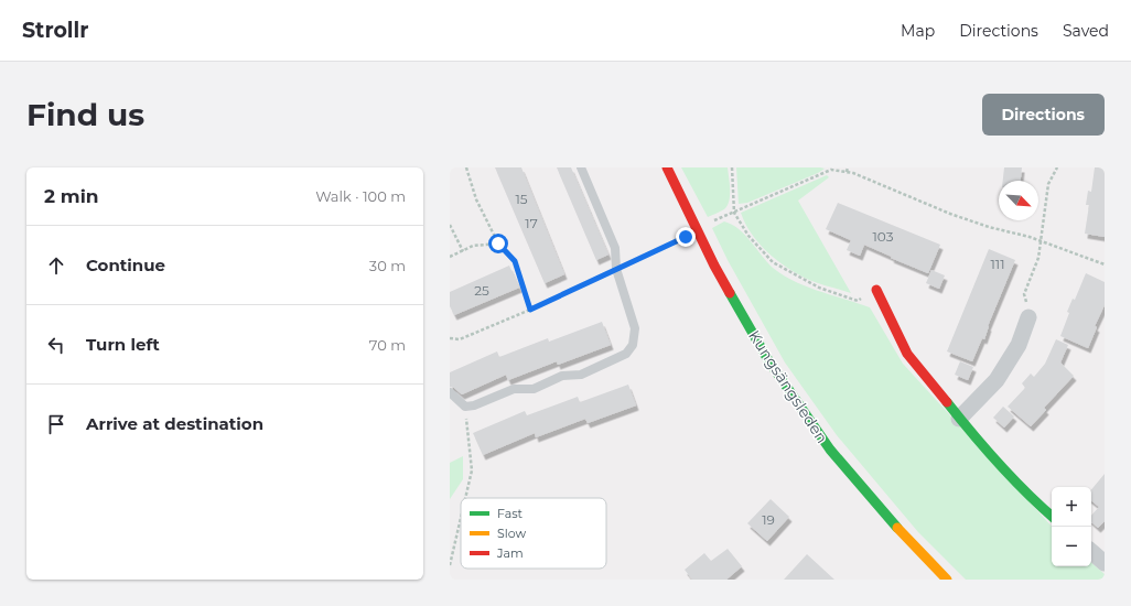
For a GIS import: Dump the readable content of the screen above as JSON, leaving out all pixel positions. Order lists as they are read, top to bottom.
{
  "streets": {
    "main road": ["Kungsängsleden"]
  },
  "house_numbers": [
    "15",
    "17",
    "103",
    "111",
    "25",
    "19"
  ],
  "legend": ["Fast", "Slow", "Jam"],
  "north": "bottom right",
  "page": {
    "header": "Strollr",
    "nav": ["Map", "Directions", "Saved"],
    "buttons": "Directions",
    "title": "Find us",
    "heading": ["2 min", "Walk · 100 m"],
    "list": [
      ["Continue", "30 m"],
      ["Turn left", "70 m"],
      "Arrive at destination"
    ],
    "map_buttons": ["+", "−"]
  }
}
